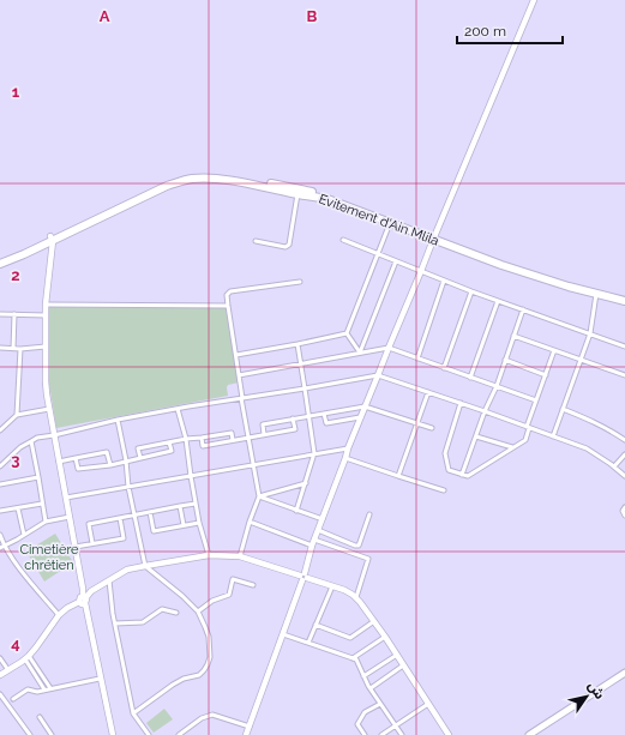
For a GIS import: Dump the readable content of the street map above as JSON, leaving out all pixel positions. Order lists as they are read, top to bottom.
{
  "streets": {
    "highway": ["Evitement d'Ain Mlila"]
  },
  "parks": ["Cimetière chrétien"],
  "scale_bar": "200 m",
  "north": "top right",
  "grid": {
    "columns": ["A", "B"],
    "rows": [
      "1",
      "2",
      "3",
      "4"
    ]
  }
}
